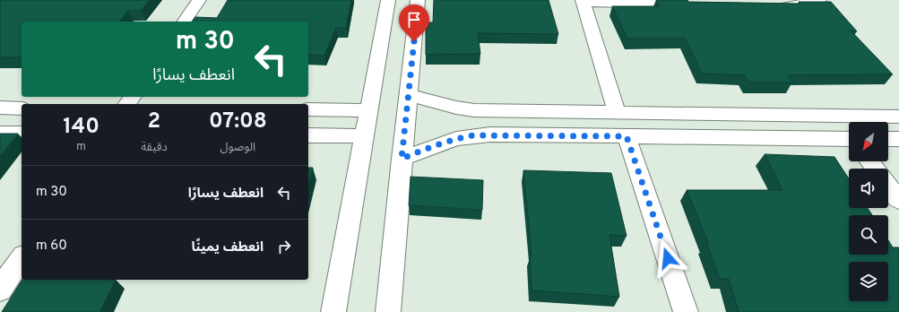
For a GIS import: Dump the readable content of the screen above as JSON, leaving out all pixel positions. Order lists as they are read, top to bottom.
{
  "north": "bottom left",
  "page": {
    "turn": ["30 m", "انعطف يسارًا"],
    "eta": [
      "07:08",
      "الوصول",
      "2",
      "دقيقة",
      "140",
      "m"
    ],
    "list": [
      {
        "name": "انعطف يسارًا",
        "value": "30 m"
      },
      {
        "name": "انعطف يمينًا",
        "value": "60 m"
      }
    ]
  }
}
